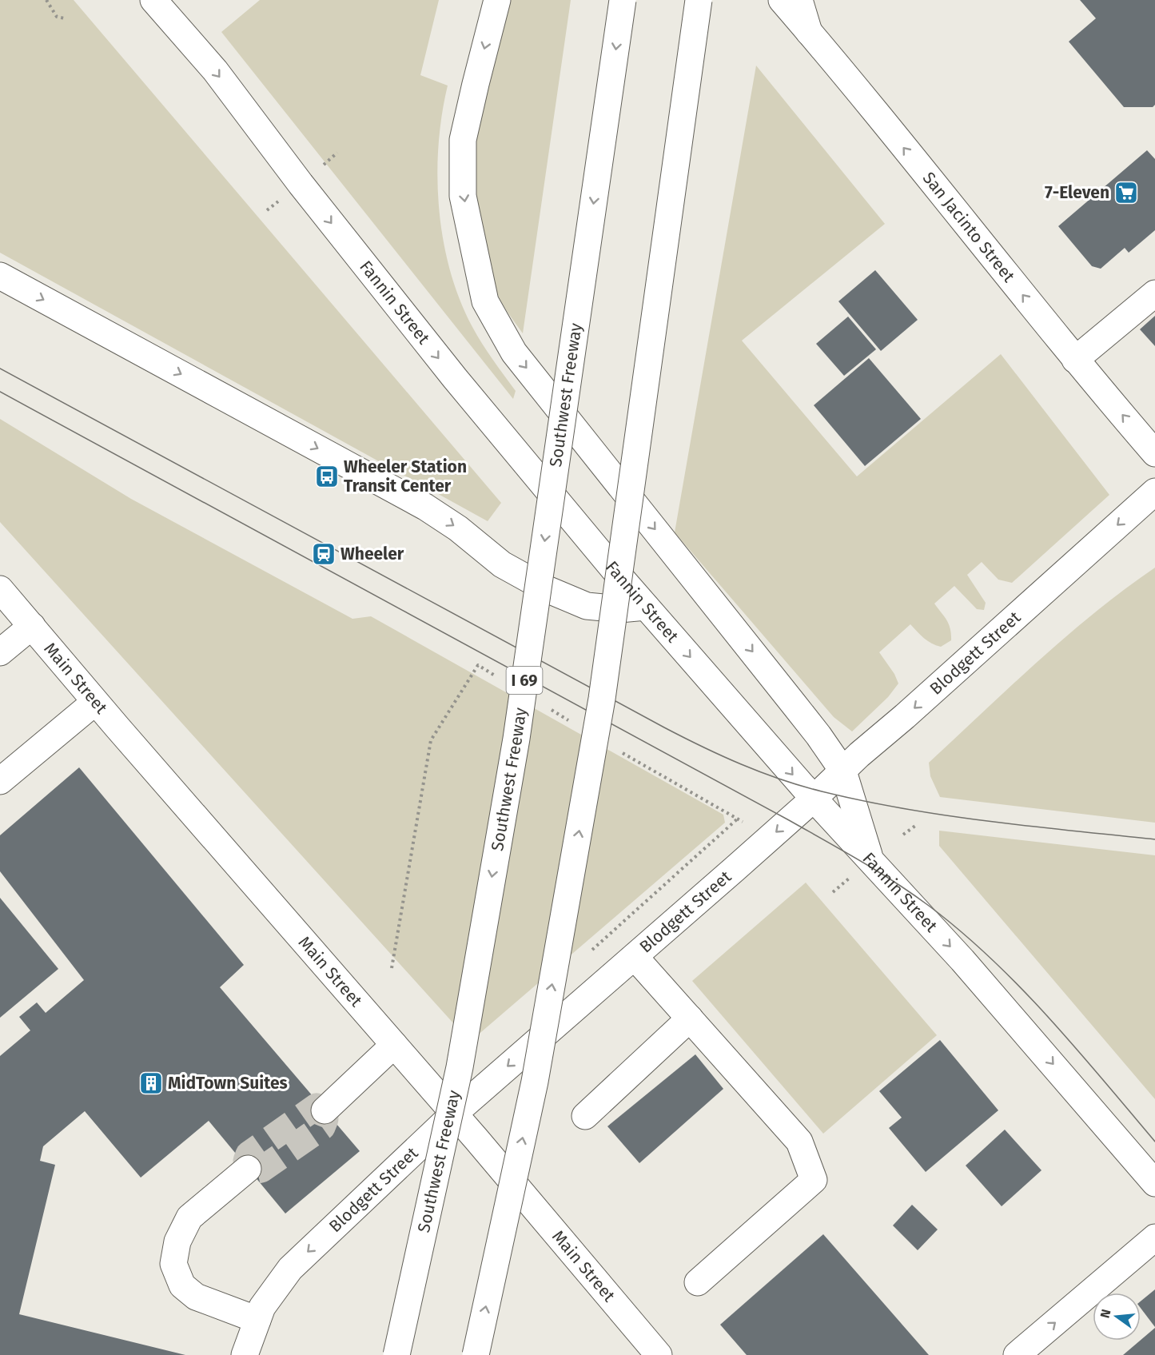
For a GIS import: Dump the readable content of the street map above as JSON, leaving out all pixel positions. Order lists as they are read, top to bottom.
{
  "streets": {
    "main road": [
      "San Jacinto Street",
      "Fannin Street",
      "Southwest Freeway",
      "Blodgett Street",
      "Main Street",
      "I 69"
    ]
  },
  "crossings": [
    ["Fannin Street", "Blodgett Street"],
    ["Blodgett Street", "Main Street"]
  ],
  "one_way": ["San Jacinto Street", "Blodgett Street"],
  "places": {
    "supermarket": ["7-Eleven"],
    "bus stop": ["Wheeler Station Transit Center"],
    "station": ["Wheeler"],
    "building": ["MidTown Suites"]
  },
  "north": "left"
}
